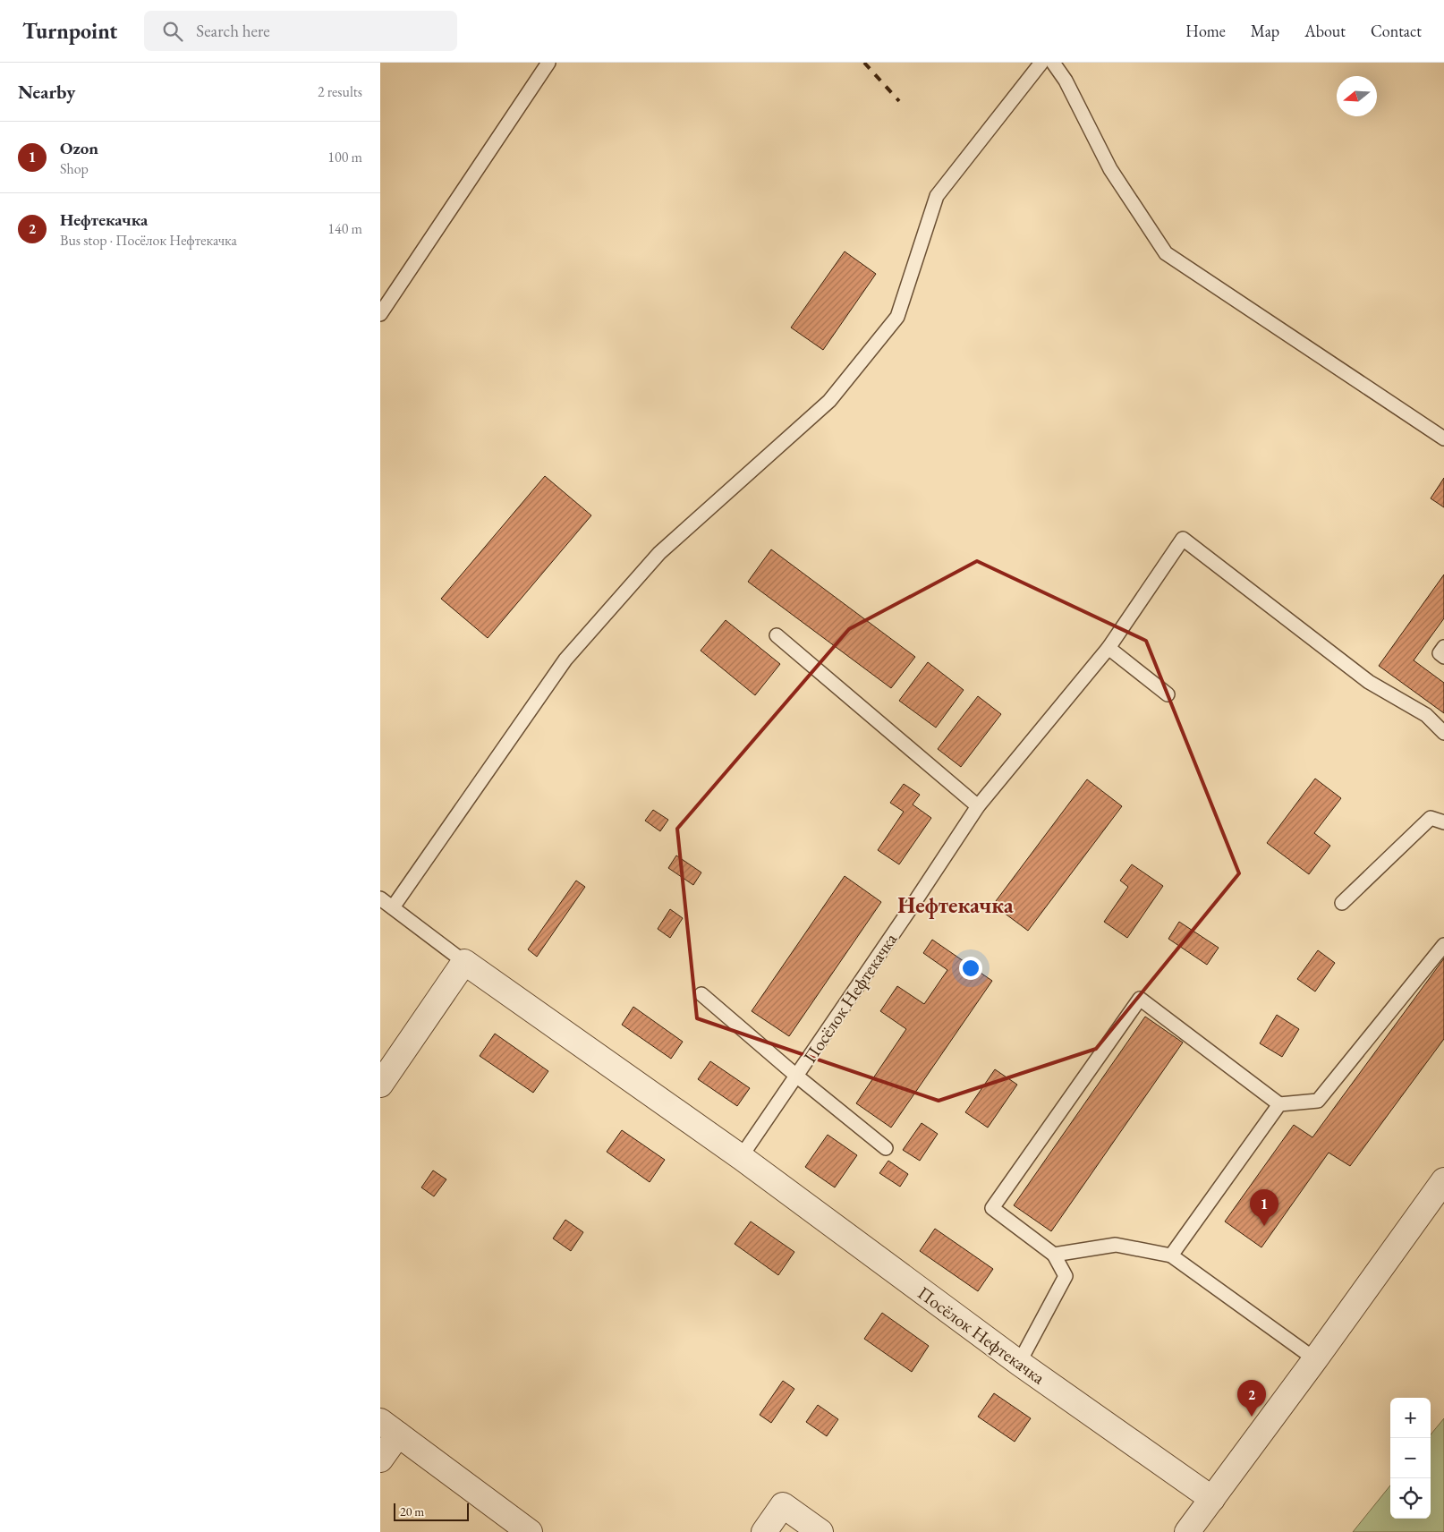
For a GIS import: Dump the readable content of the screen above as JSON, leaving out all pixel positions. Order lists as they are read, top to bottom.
{
  "streets": {
    "street": ["Посёлок Нефтекачка"]
  },
  "districts": ["Нефтекачка"],
  "scale_bar": "20 m",
  "north": "left",
  "page": {
    "header": "Turnpoint",
    "search": "Search here",
    "nav": [
      "Home",
      "Map",
      "About",
      "Contact"
    ],
    "heading": ["Nearby", "2 results"],
    "list": [
      {
        "mark": "1",
        "name": "Ozon",
        "note": "Shop",
        "value": "100 m"
      },
      {
        "mark": "2",
        "name": "Нефтекачка",
        "note": "Bus stop · Посёлок Нефтекачка",
        "value": "140 m"
      }
    ],
    "pins": ["1", "2"],
    "map_buttons": ["+", "−"],
    "scale": "20 m"
  }
}
